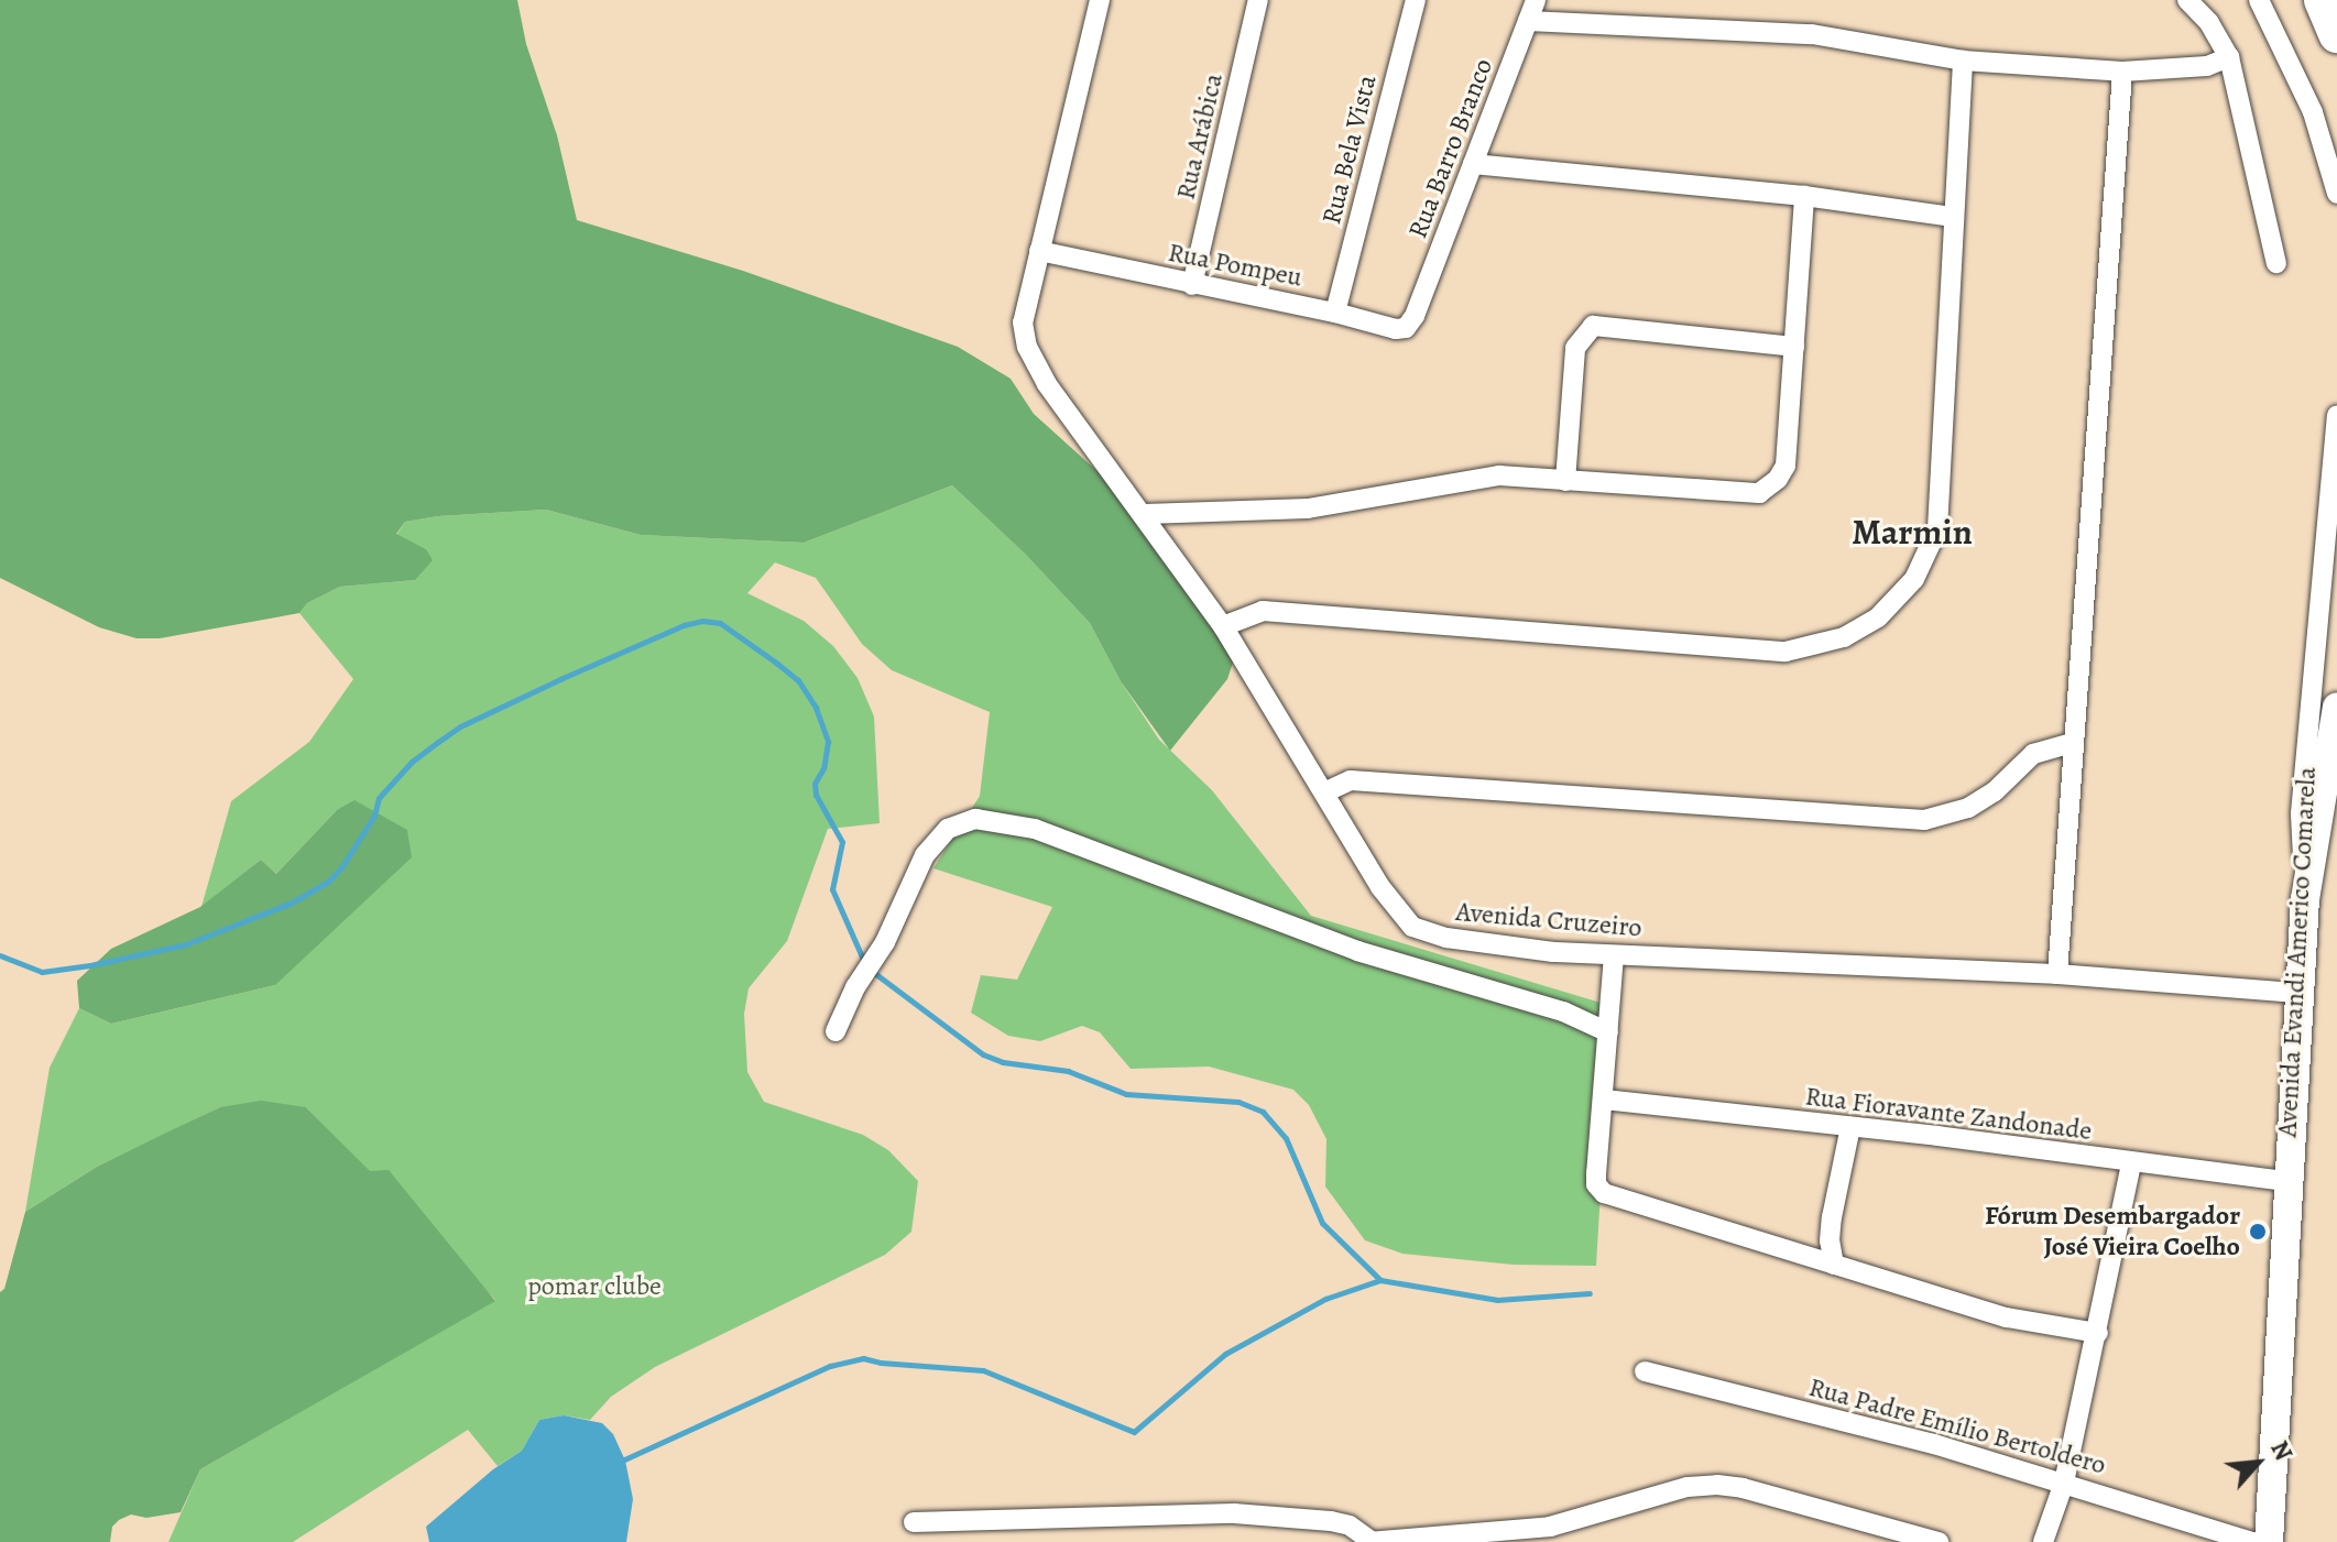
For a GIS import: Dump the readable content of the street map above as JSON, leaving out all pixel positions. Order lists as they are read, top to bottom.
{
  "streets": {
    "street": [
      "Rua Arábica",
      "Rua Barro Branco",
      "Rua Bela Vista",
      "Rua Pompeu",
      "Avenida Cruzeiro",
      "Avenida Evandi Americo Comarela",
      "Rua Fioravante Zandonade",
      "Rua Padre Emílio Bertoldero"
    ]
  },
  "crossings": [
    ["Rua Arábica", "Rua Pompeu"],
    ["Rua Barro Branco", "Rua Pompeu"],
    ["Rua Bela Vista", "Rua Pompeu"],
    ["Rua Pompeu", "Avenida Cruzeiro"],
    ["Avenida Cruzeiro", "Avenida Evandi Americo Comarela"],
    ["Avenida Evandi Americo Comarela", "Rua Fioravante Zandonade"]
  ],
  "districts": ["Marmin"],
  "parks": ["pomar clube"],
  "places": ["Fórum Desembargador José Vieira Coelho"],
  "north": "top right"
}
